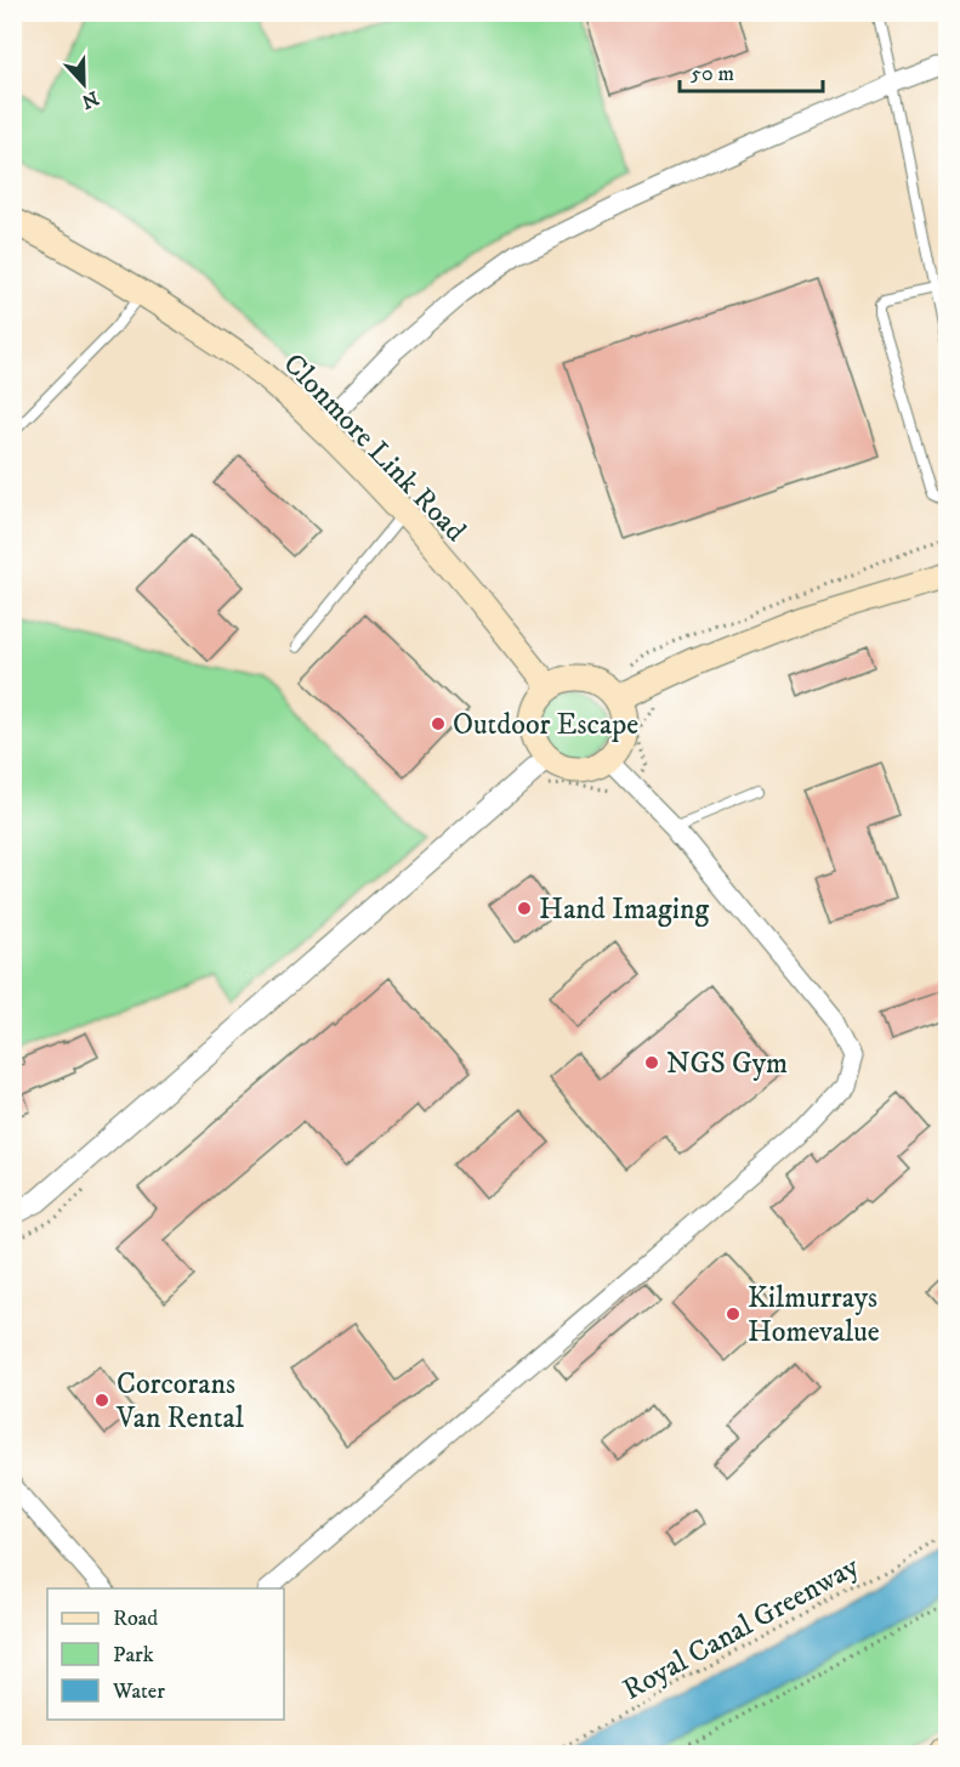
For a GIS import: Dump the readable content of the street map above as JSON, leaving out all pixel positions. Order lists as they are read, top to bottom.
{
  "streets": {
    "main road": ["Clonmore Link Road"],
    "path": ["Royal Canal Greenway"]
  },
  "places": [
    "Outdoor Escape",
    "Hand Imaging",
    "NGS Gym",
    "Kilmurrays Homevalue",
    "Corcorans Van Rental"
  ],
  "legend": ["Road", "Park", "Water"],
  "scale_bar": "50 m",
  "north": "bottom"
}
